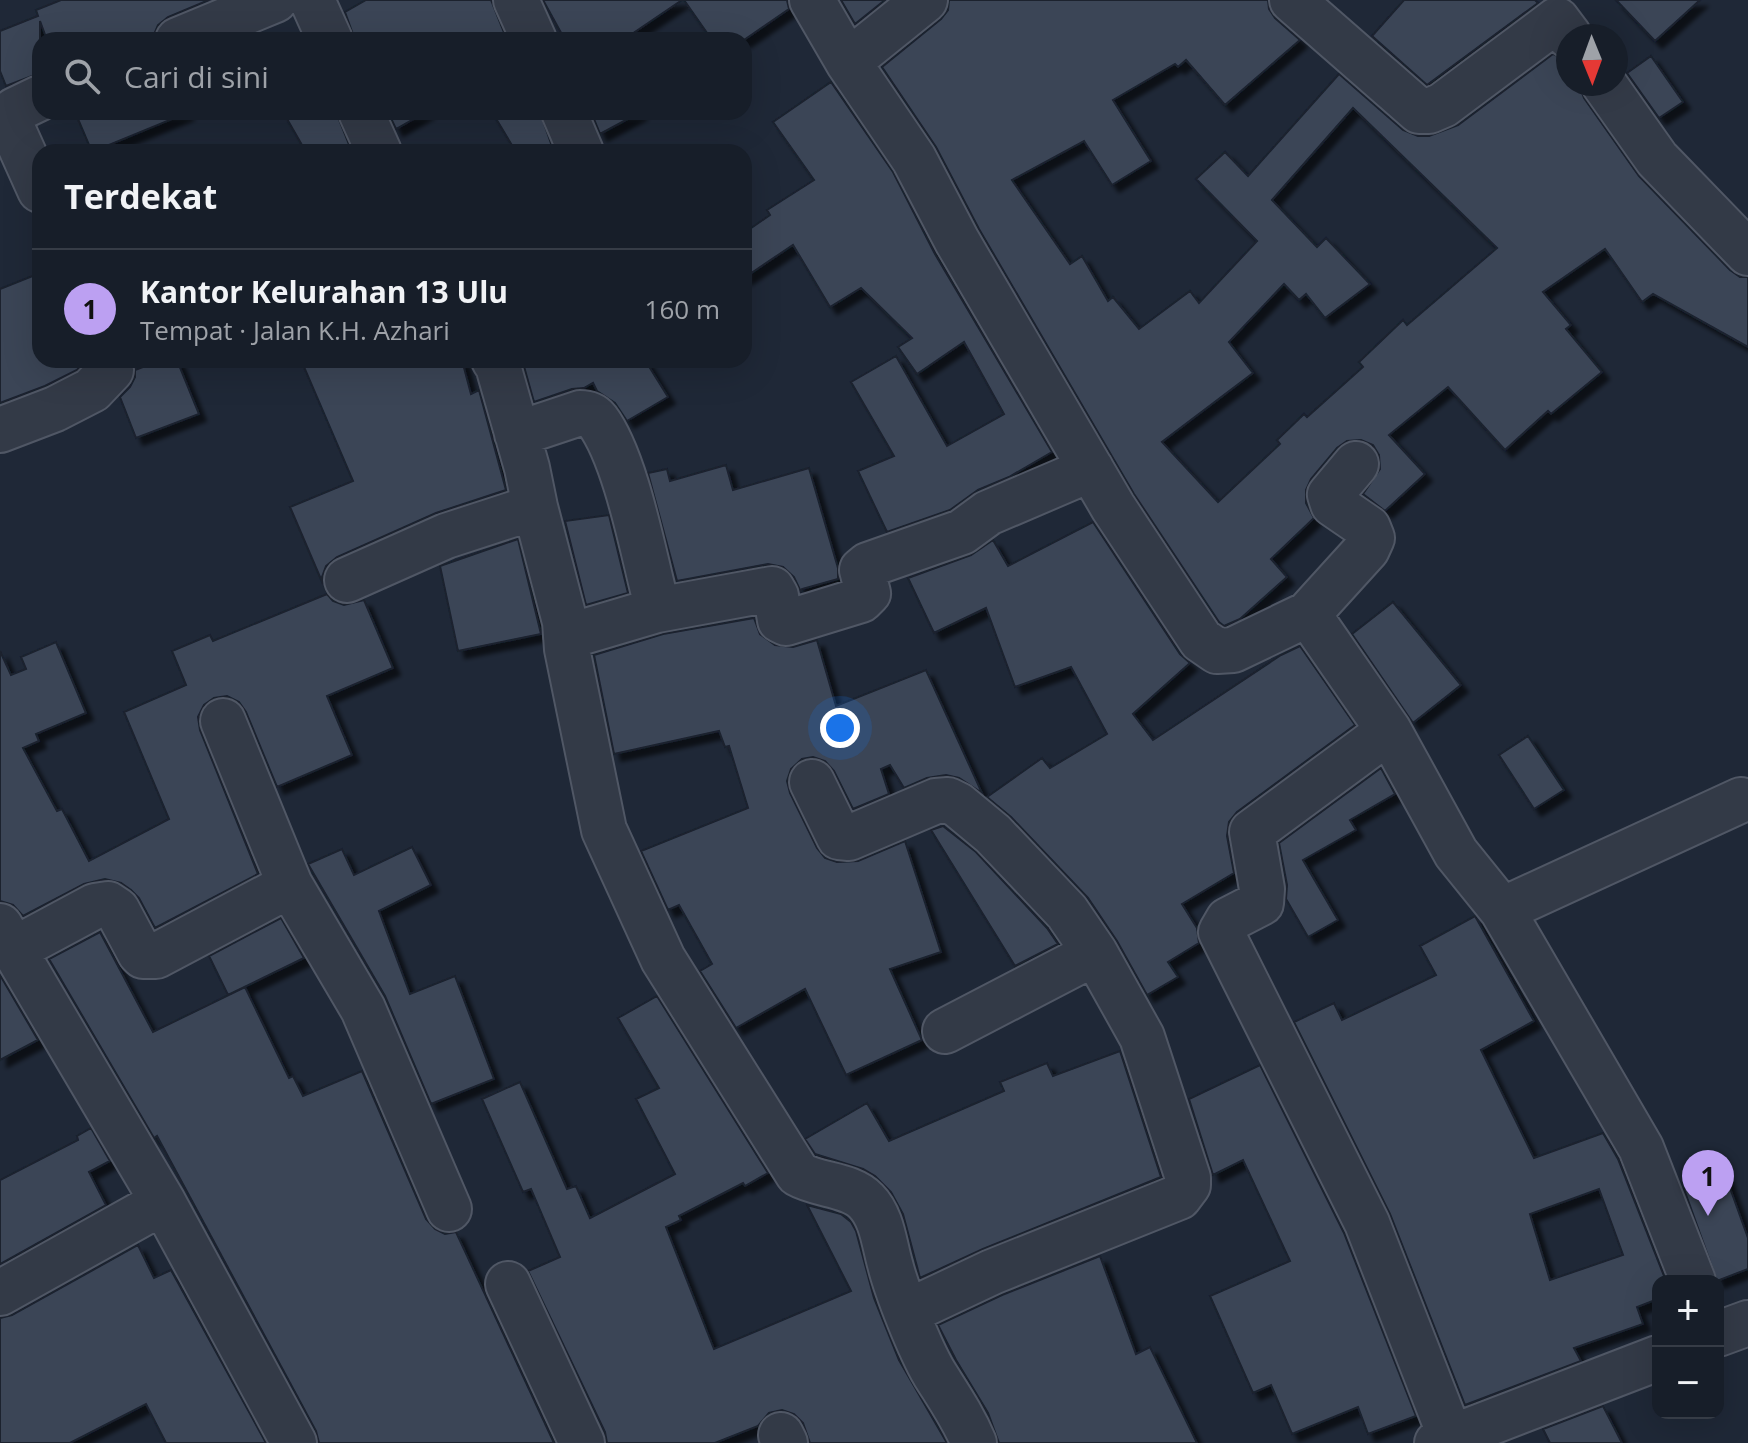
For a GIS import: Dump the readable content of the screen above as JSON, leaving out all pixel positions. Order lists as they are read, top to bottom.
{
  "north": "bottom",
  "page": {
    "search": "Cari di sini",
    "heading": "Terdekat",
    "list": [
      {
        "mark": "1",
        "name": "Kantor Kelurahan 13 Ulu",
        "note": "Tempat · Jalan K.H. Azhari",
        "value": "160 m"
      }
    ],
    "pins": "1",
    "map_buttons": ["+", "−"]
  }
}
